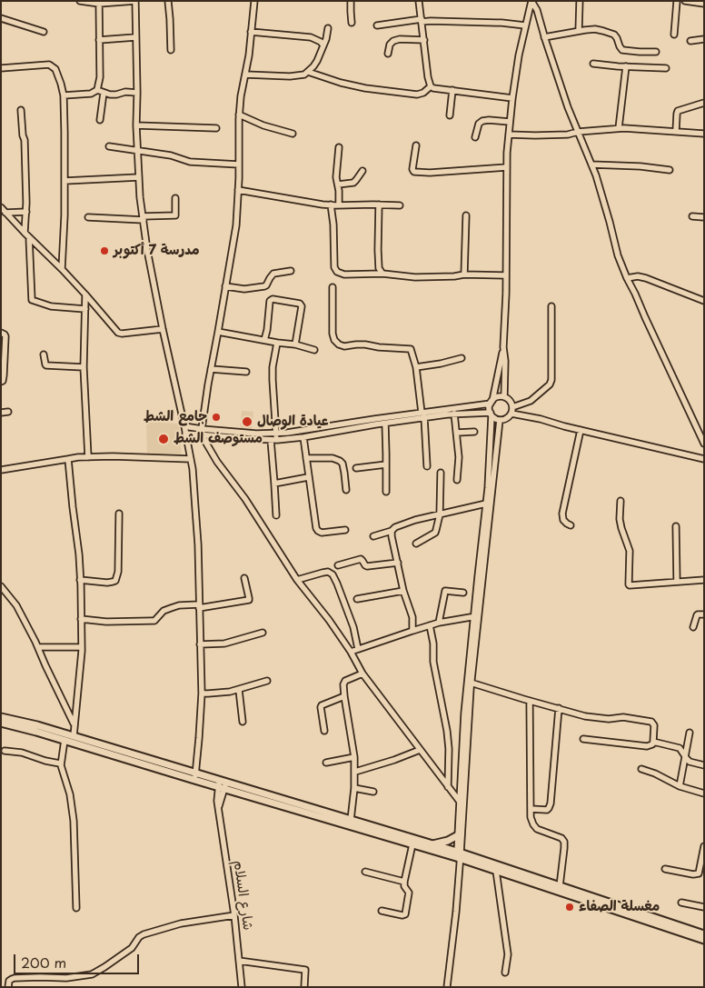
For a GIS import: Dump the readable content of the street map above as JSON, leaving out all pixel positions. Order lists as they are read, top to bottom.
{
  "streets": {
    "street": ["شارع السلام"]
  },
  "places": [
    "مدرسة 7 أكتوبر",
    "جامع الشط",
    "عيادة الوصال",
    "مستوصف الشط",
    "مغسلة الصفاء"
  ],
  "scale_bar": "200 m"
}
